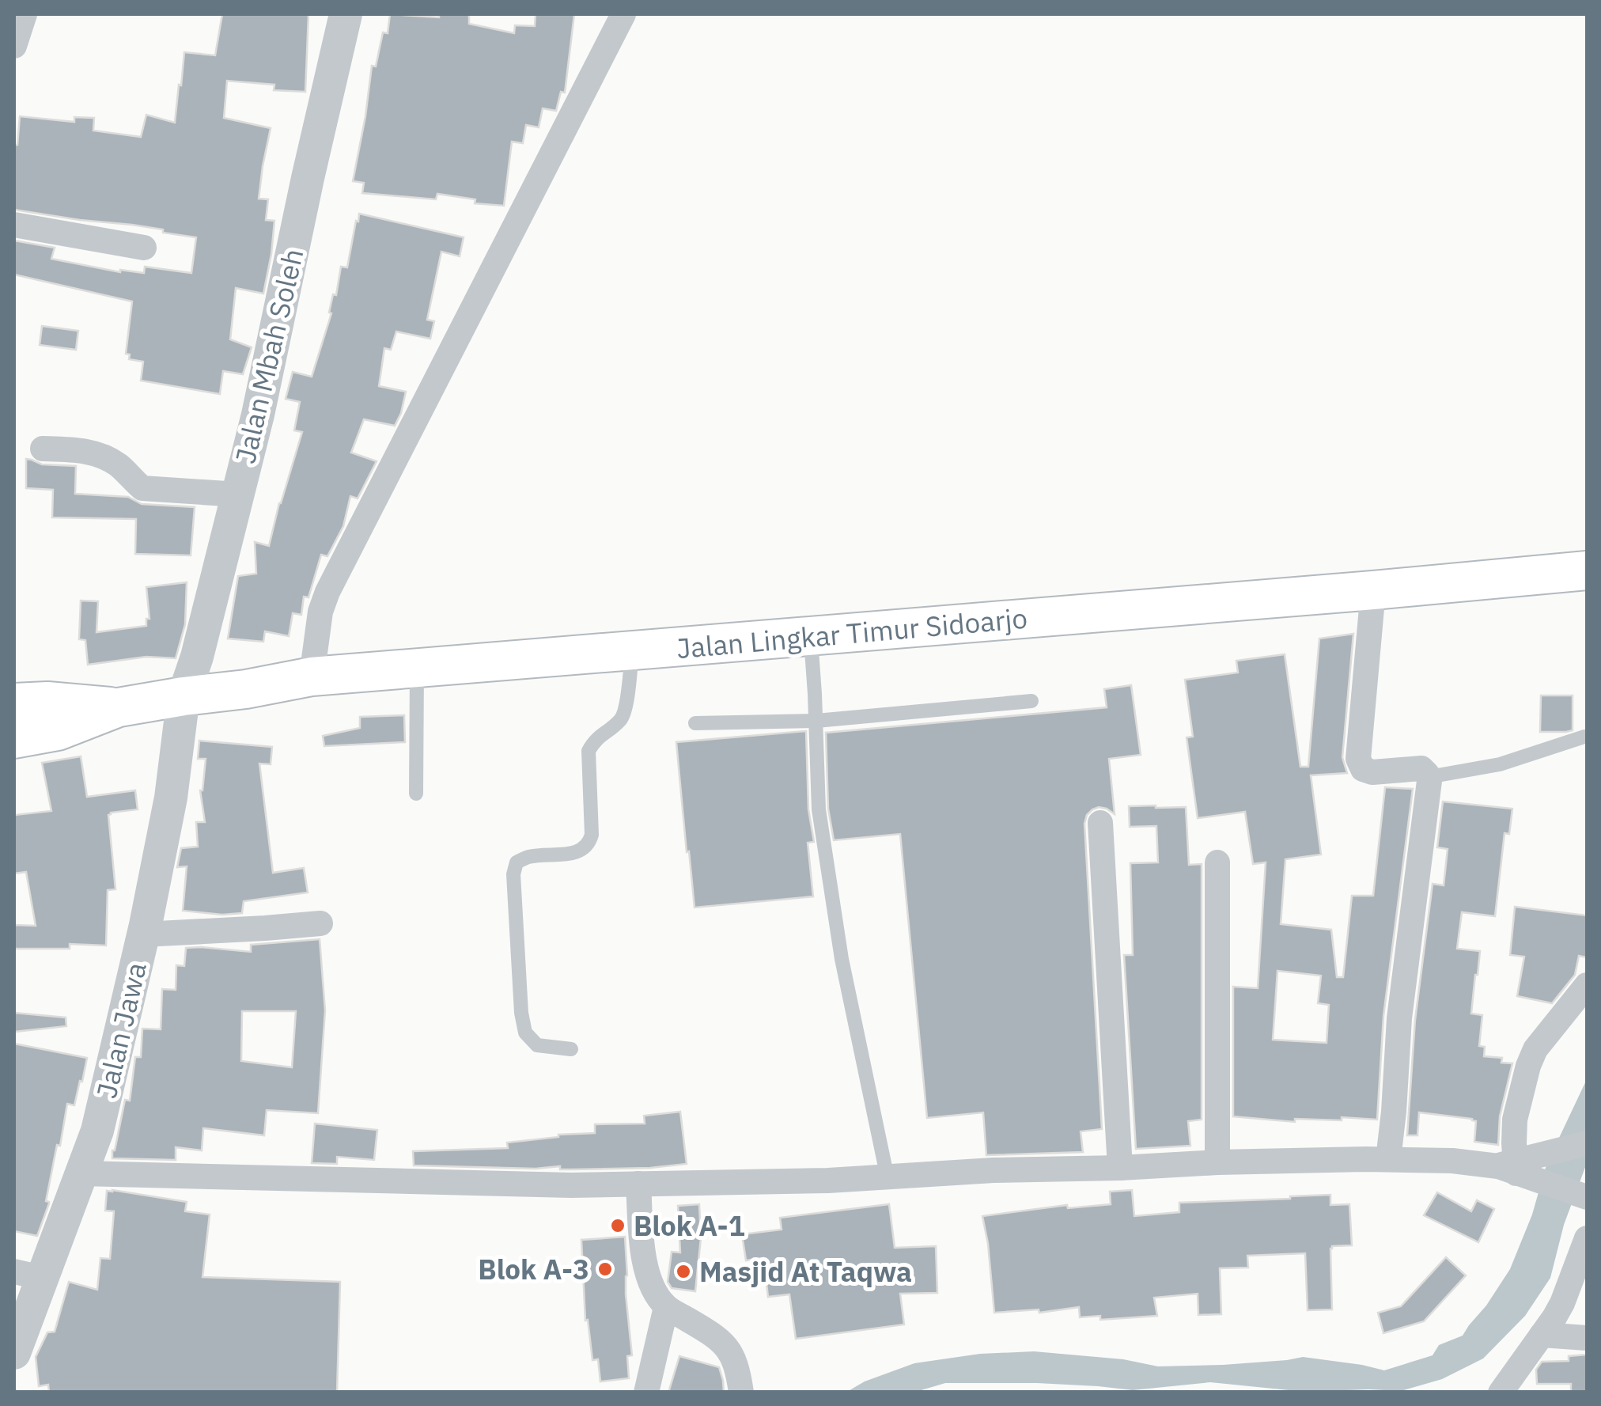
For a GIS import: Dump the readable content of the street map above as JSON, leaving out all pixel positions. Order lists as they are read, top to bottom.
{
  "streets": {
    "main road": ["Jalan Lingkar Timur Sidoarjo"],
    "street": ["Jalan Mbah Soleh", "Jalan Jawa"]
  },
  "crossings": [
    ["Jalan Mbah Soleh", "Jalan Lingkar Timur Sidoarjo"],
    ["Jalan Mbah Soleh", "Jalan Jawa"],
    ["Jalan Lingkar Timur Sidoarjo", "Jalan Jawa"]
  ],
  "places": ["Blok A-1", "Blok A-3", "Masjid At Taqwa"]
}
